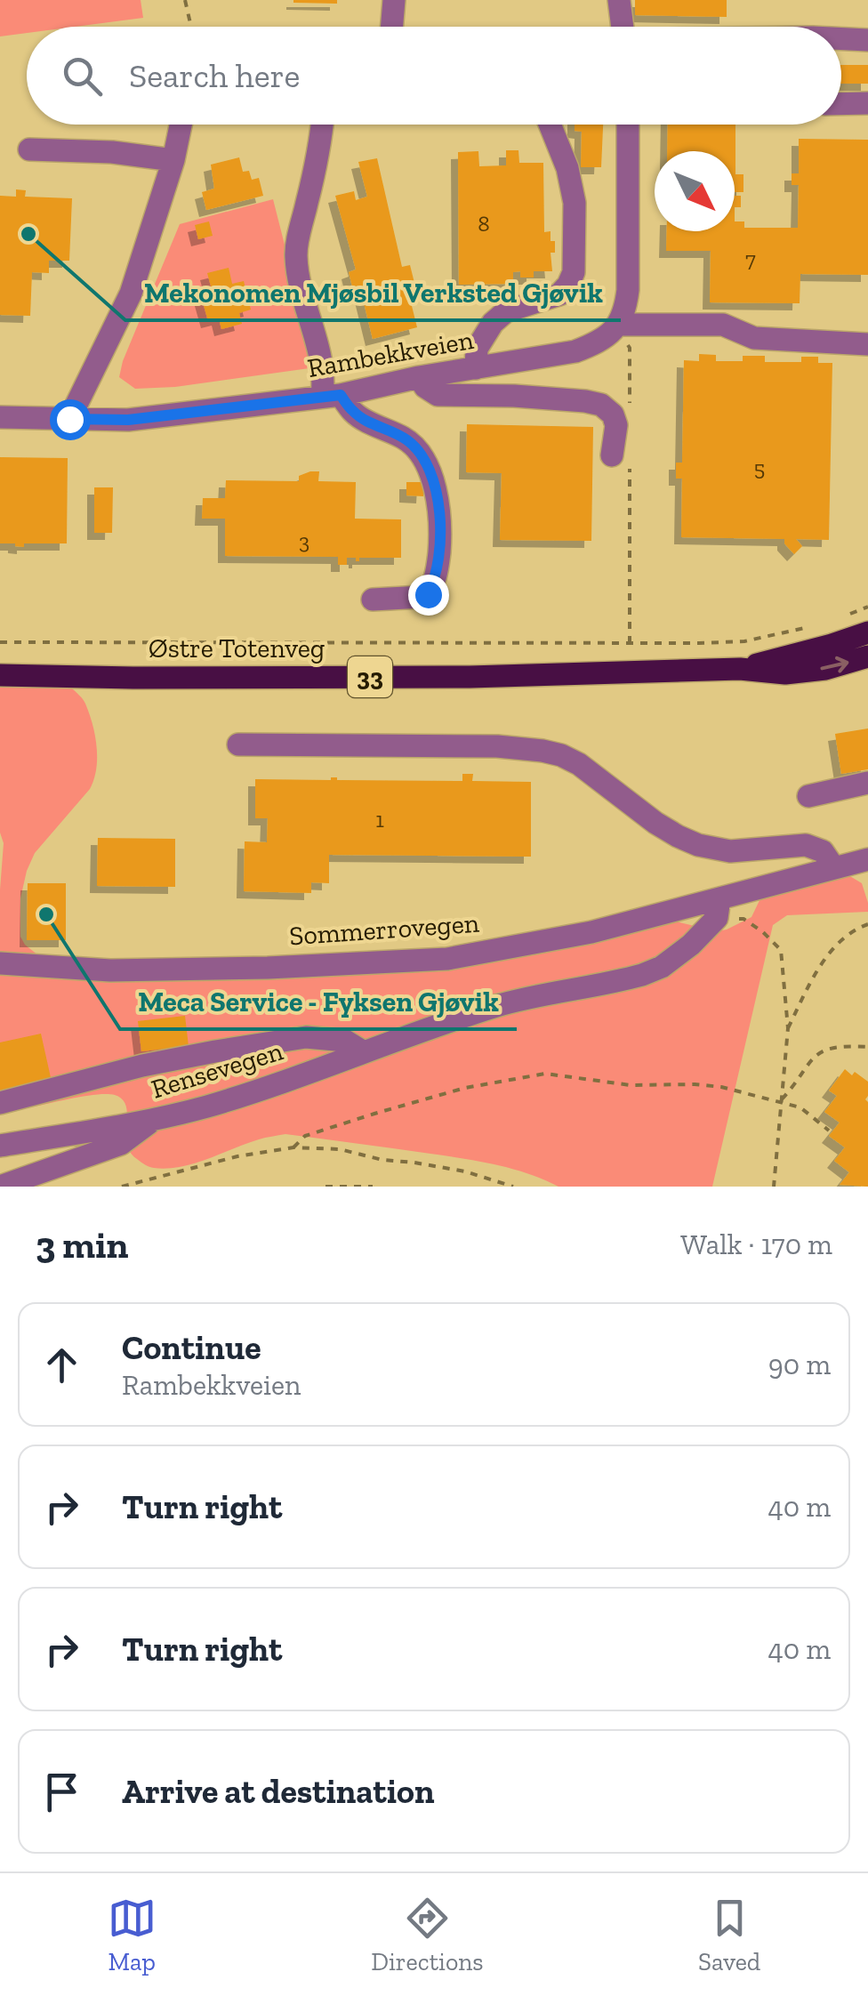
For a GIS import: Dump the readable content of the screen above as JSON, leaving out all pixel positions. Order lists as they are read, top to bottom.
{
  "streets": {
    "main road": ["Østre Totenveg", "33"],
    "street": ["Rambekkveien", "Sommerrovegen", "Rensevegen"]
  },
  "crossings": [
    ["Sommerrovegen", "Rensevegen"]
  ],
  "places": ["Mekonomen Mjøsbil Verksted Gjøvik", "Meca Service - Fyksen Gjøvik"],
  "house_numbers": [
    "8",
    "7",
    "5",
    "3",
    "1"
  ],
  "north": "bottom right",
  "page": {
    "search": "Search here",
    "heading": ["3 min", "Walk · 170 m"],
    "list": [
      ["Continue", "Rambekkveien", "90 m"],
      ["Turn right", "40 m"],
      ["Turn right", "40 m"],
      "Arrive at destination"
    ],
    "nav": ["Map", "Directions", "Saved"]
  }
}
